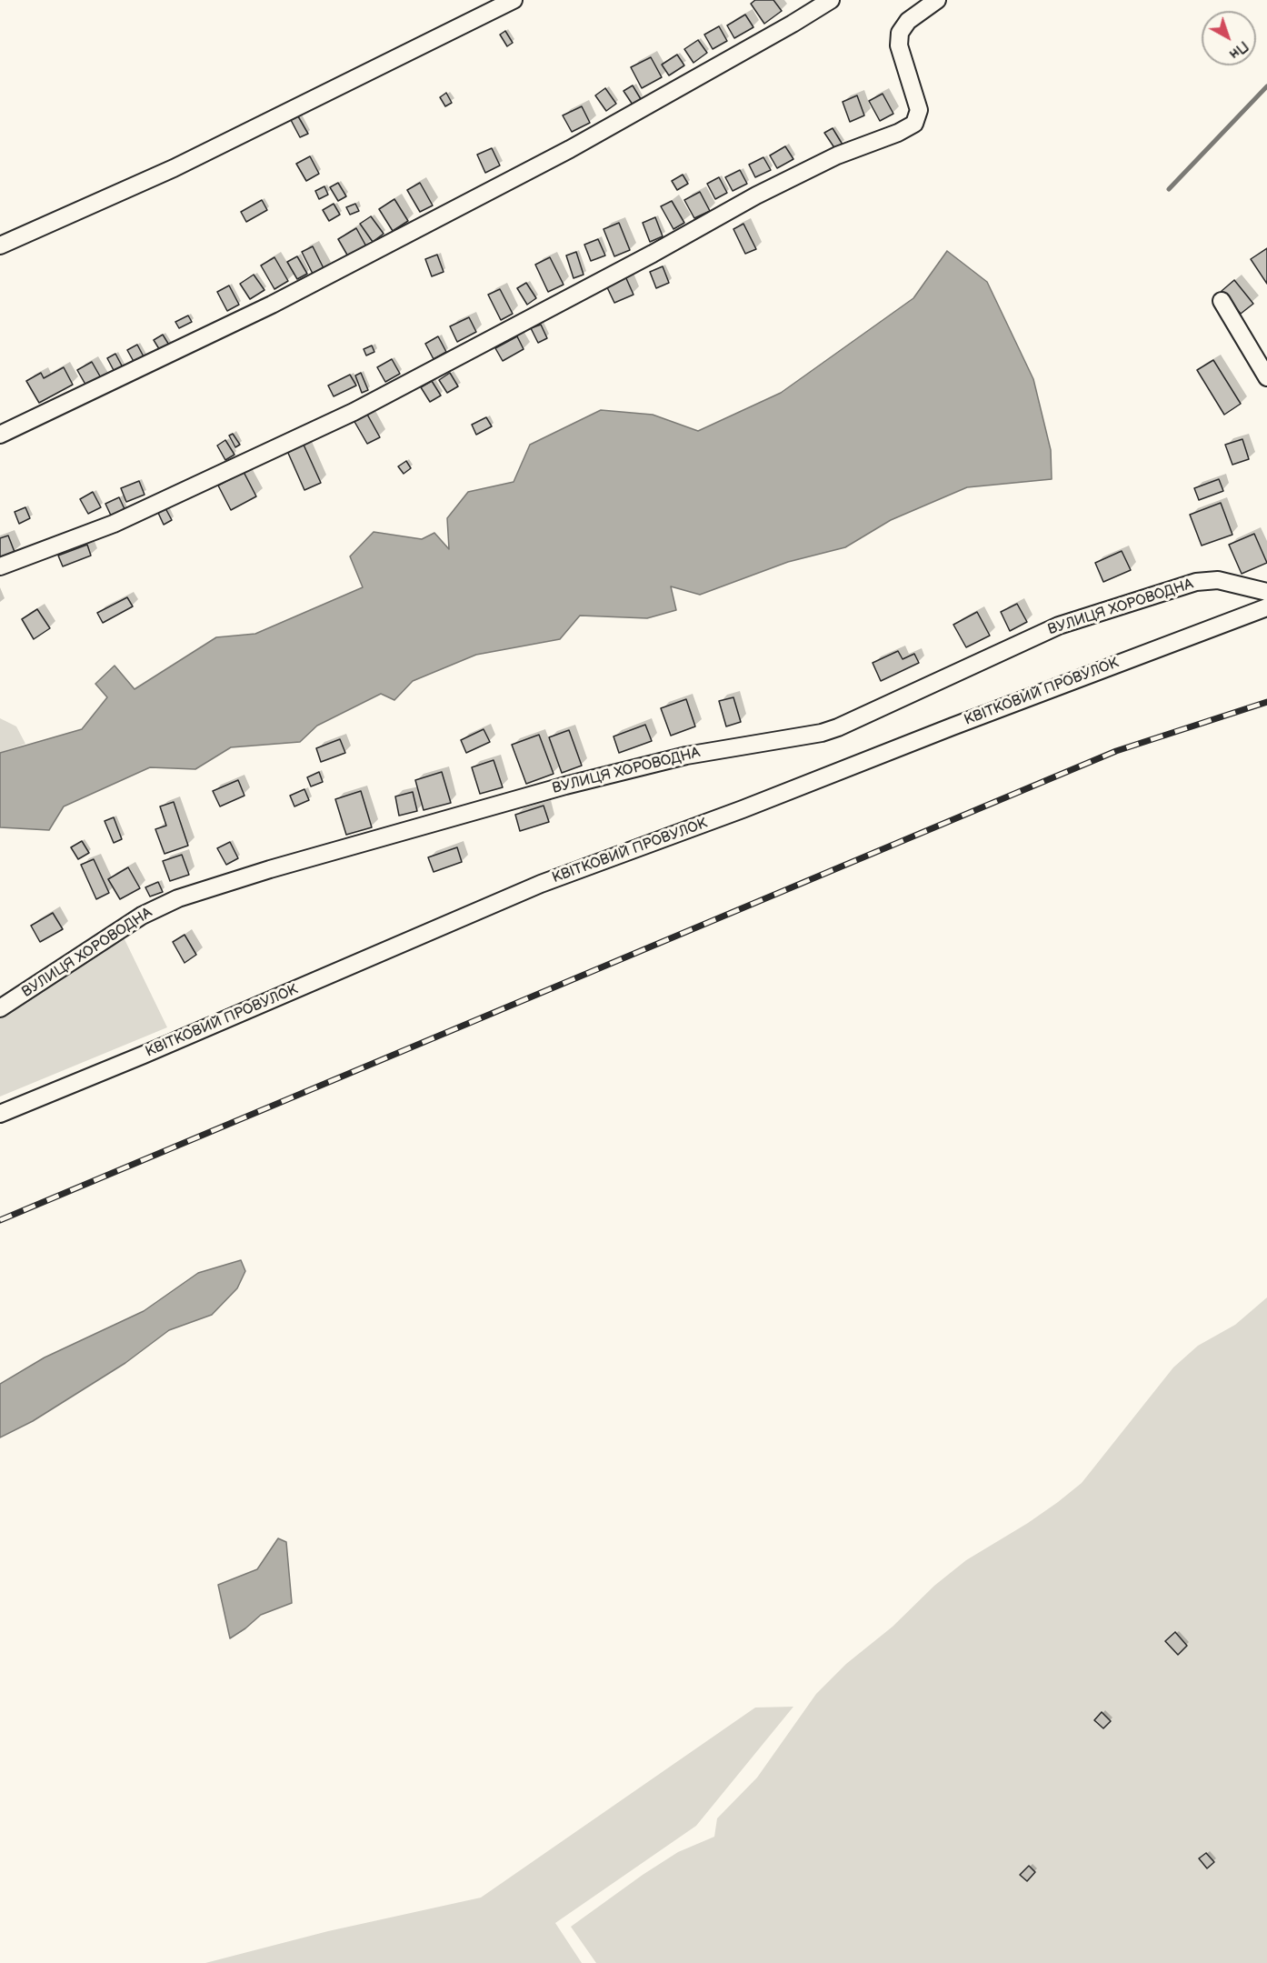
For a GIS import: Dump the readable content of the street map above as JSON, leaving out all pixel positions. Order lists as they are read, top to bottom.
{
  "streets": {
    "street": ["ВУЛИЦЯ ХОРОВОДНА", "КВІТКОВИЙ ПРОВУЛОК"]
  },
  "north": "bottom right"
}
